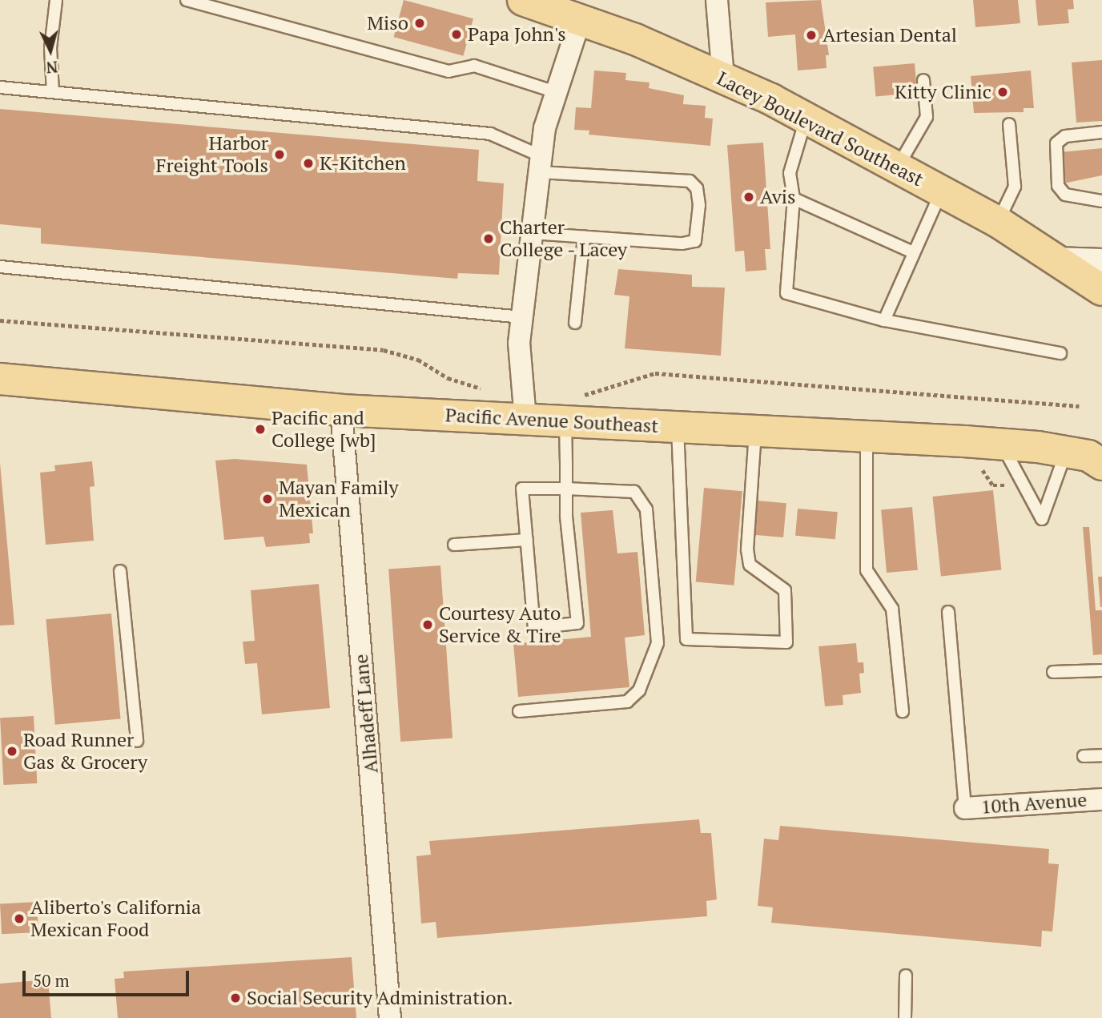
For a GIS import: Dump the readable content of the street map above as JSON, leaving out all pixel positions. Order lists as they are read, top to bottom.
{
  "streets": {
    "main road": ["Lacey Boulevard Southeast", "Pacific Avenue Southeast"],
    "street": ["Alhadeff Lane", "10th Avenue"]
  },
  "crossings": [
    ["Pacific Avenue Southeast", "Alhadeff Lane"]
  ],
  "places": [
    "Miso",
    "Papa John's",
    "Artesian Dental",
    "Kitty Clinic",
    "Harbor Freight Tools",
    "K-Kitchen",
    "Avis",
    "Charter College - Lacey",
    "Pacific and College [wb]",
    "Mayan Family Mexican",
    "Courtesy Auto Service & Tire",
    "Road Runner Gas & Grocery",
    "Aliberto's California Mexican Food",
    "Social Security Administration."
  ],
  "scale_bar": "50 m",
  "north": "bottom"
}
